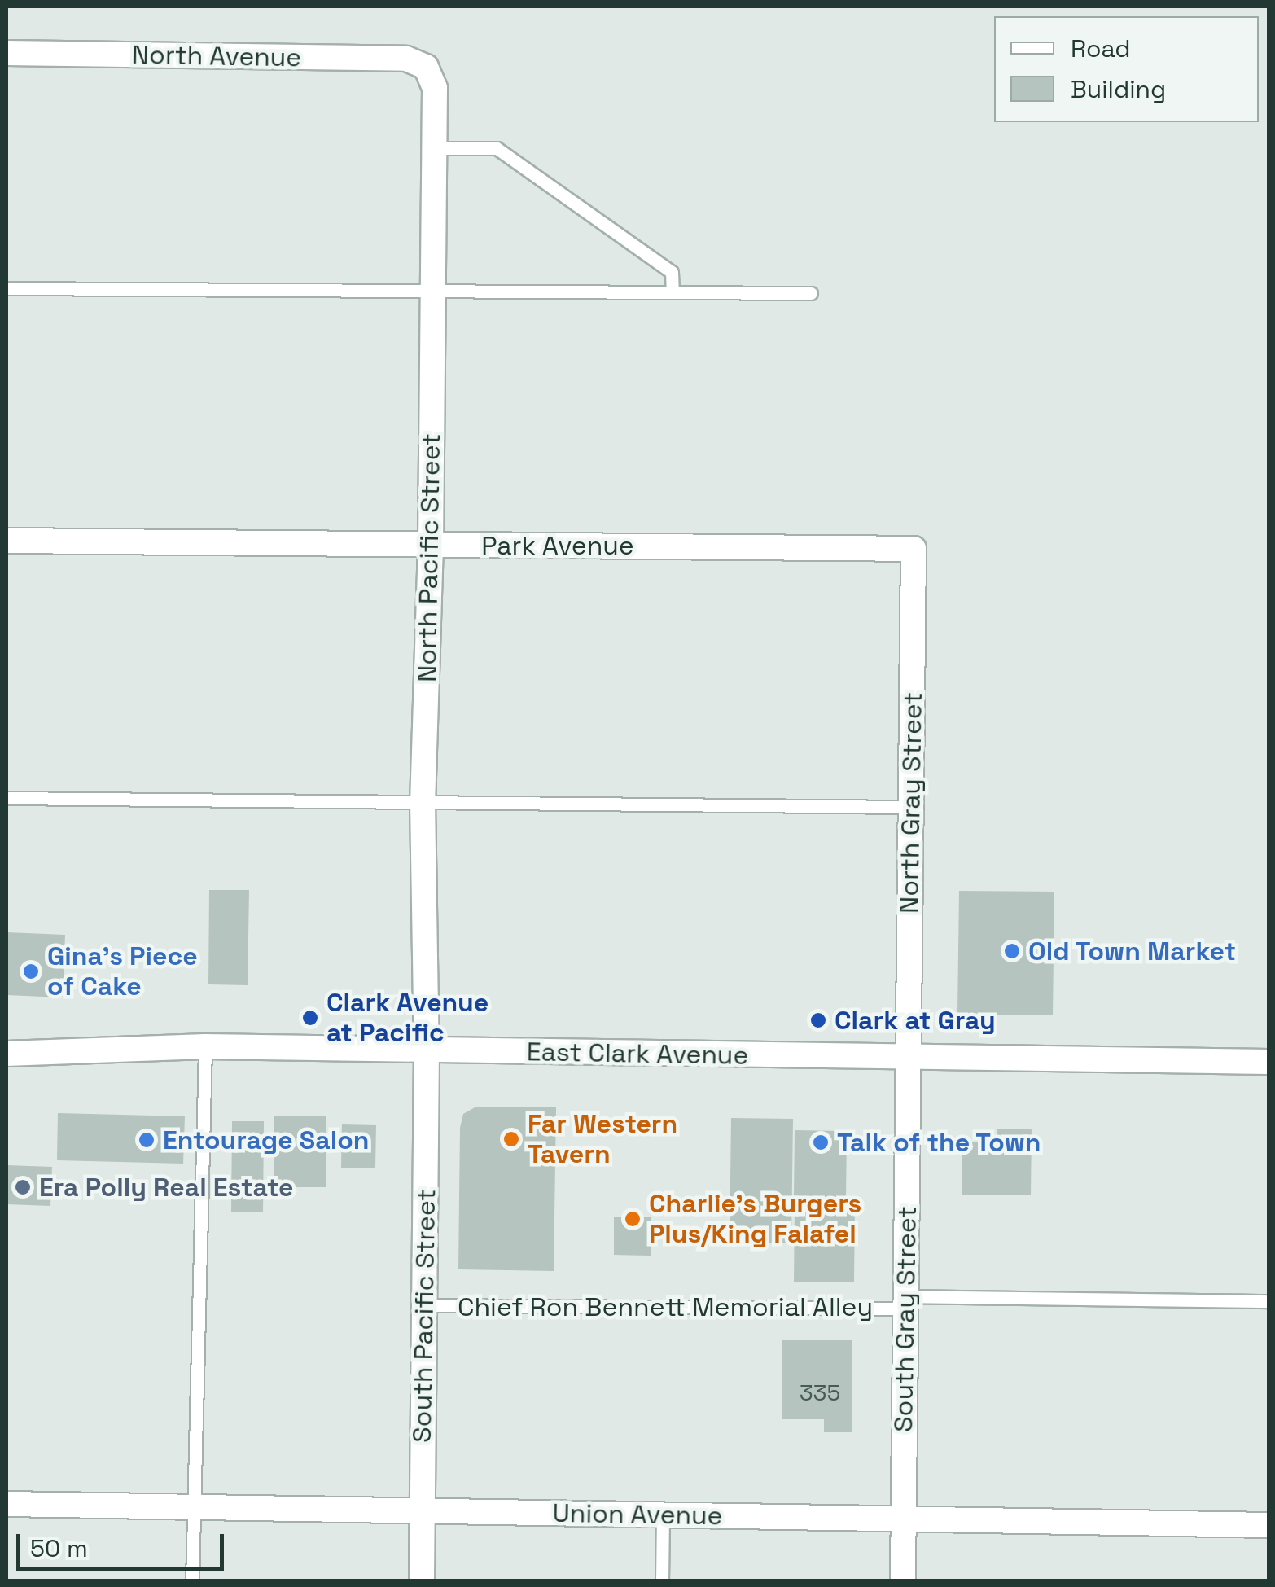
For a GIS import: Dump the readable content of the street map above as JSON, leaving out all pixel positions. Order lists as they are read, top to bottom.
{
  "streets": {
    "street": [
      "North Avenue",
      "Park Avenue",
      "North Pacific Street",
      "North Gray Street",
      "East Clark Avenue",
      "South Pacific Street",
      "South Gray Street",
      "Union Avenue"
    ],
    "lane": ["Chief Ron Bennett Memorial Alley"]
  },
  "crossings": [
    ["North Avenue", "North Pacific Street"],
    ["Park Avenue", "North Pacific Street"],
    ["Park Avenue", "North Gray Street"],
    ["North Pacific Street", "East Clark Avenue"],
    ["North Pacific Street", "South Pacific Street"],
    ["North Gray Street", "East Clark Avenue"],
    ["North Gray Street", "South Gray Street"],
    ["East Clark Avenue", "South Pacific Street"],
    ["East Clark Avenue", "South Gray Street"],
    ["Chief Ron Bennett Memorial Alley", "South Pacific Street"],
    ["Chief Ron Bennett Memorial Alley", "South Gray Street"],
    ["South Pacific Street", "Union Avenue"],
    ["South Gray Street", "Union Avenue"]
  ],
  "places": [
    "Old Town Market",
    "Gina’s Piece of Cake",
    "Clark Avenue at Pacific",
    "Clark at Gray",
    "Far Western Tavern",
    "Entourage Salon",
    "Talk of the Town",
    "Era Polly Real Estate",
    "Charlie's Burgers Plus/King Falafel"
  ],
  "house_numbers": ["335"],
  "legend": ["Road", "Building"],
  "scale_bar": "50 m"
}
